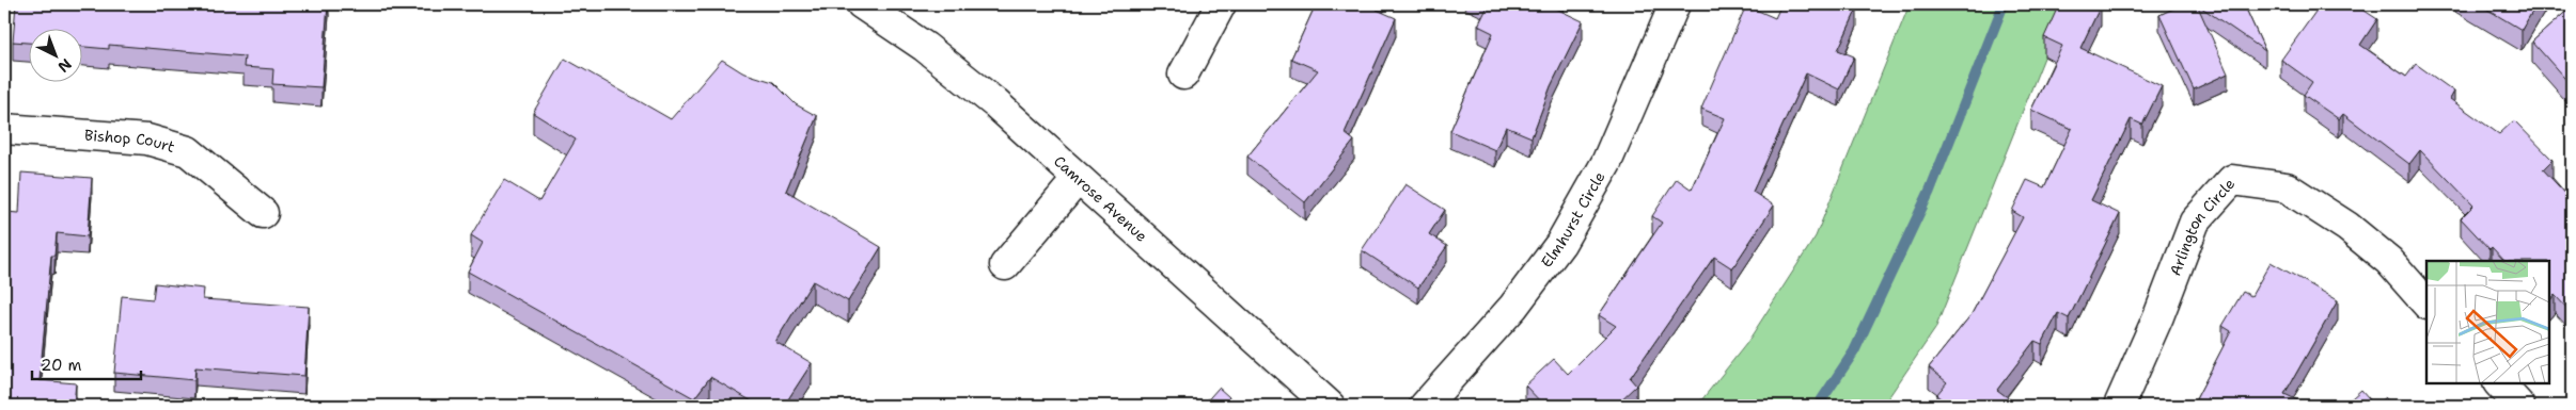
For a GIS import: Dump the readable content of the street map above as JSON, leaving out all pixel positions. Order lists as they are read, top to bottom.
{
  "streets": {
    "street": [
      "Bishop Court",
      "Camrose Avenue",
      "Elmhurst Circle",
      "Arlington Circle"
    ]
  },
  "scale_bar": "20 m",
  "north": "bottom right"
}
